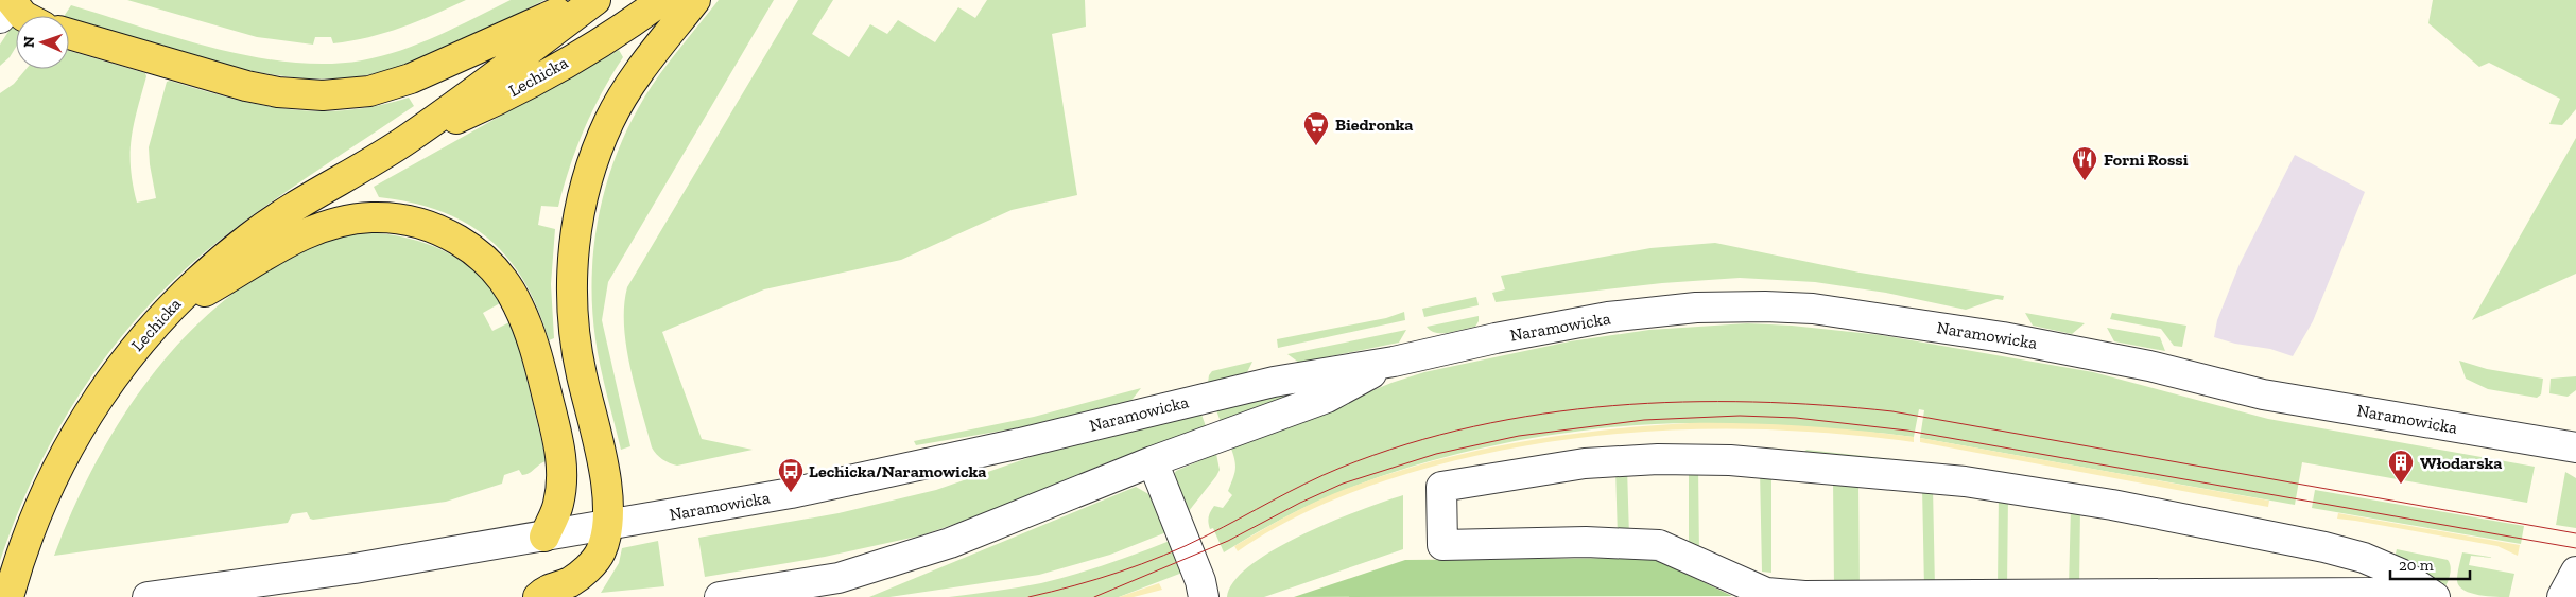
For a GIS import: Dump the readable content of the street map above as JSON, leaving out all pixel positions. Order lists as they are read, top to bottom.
{
  "streets": {
    "main road": ["Lechicka"],
    "street": ["Naramowicka"]
  },
  "places": {
    "supermarket": ["Biedronka"],
    "restaurant": ["Forni Rossi"],
    "building": ["Włodarska"],
    "bus stop": ["Lechicka/Naramowicka"]
  },
  "scale_bar": "20 m",
  "north": "left"
}
